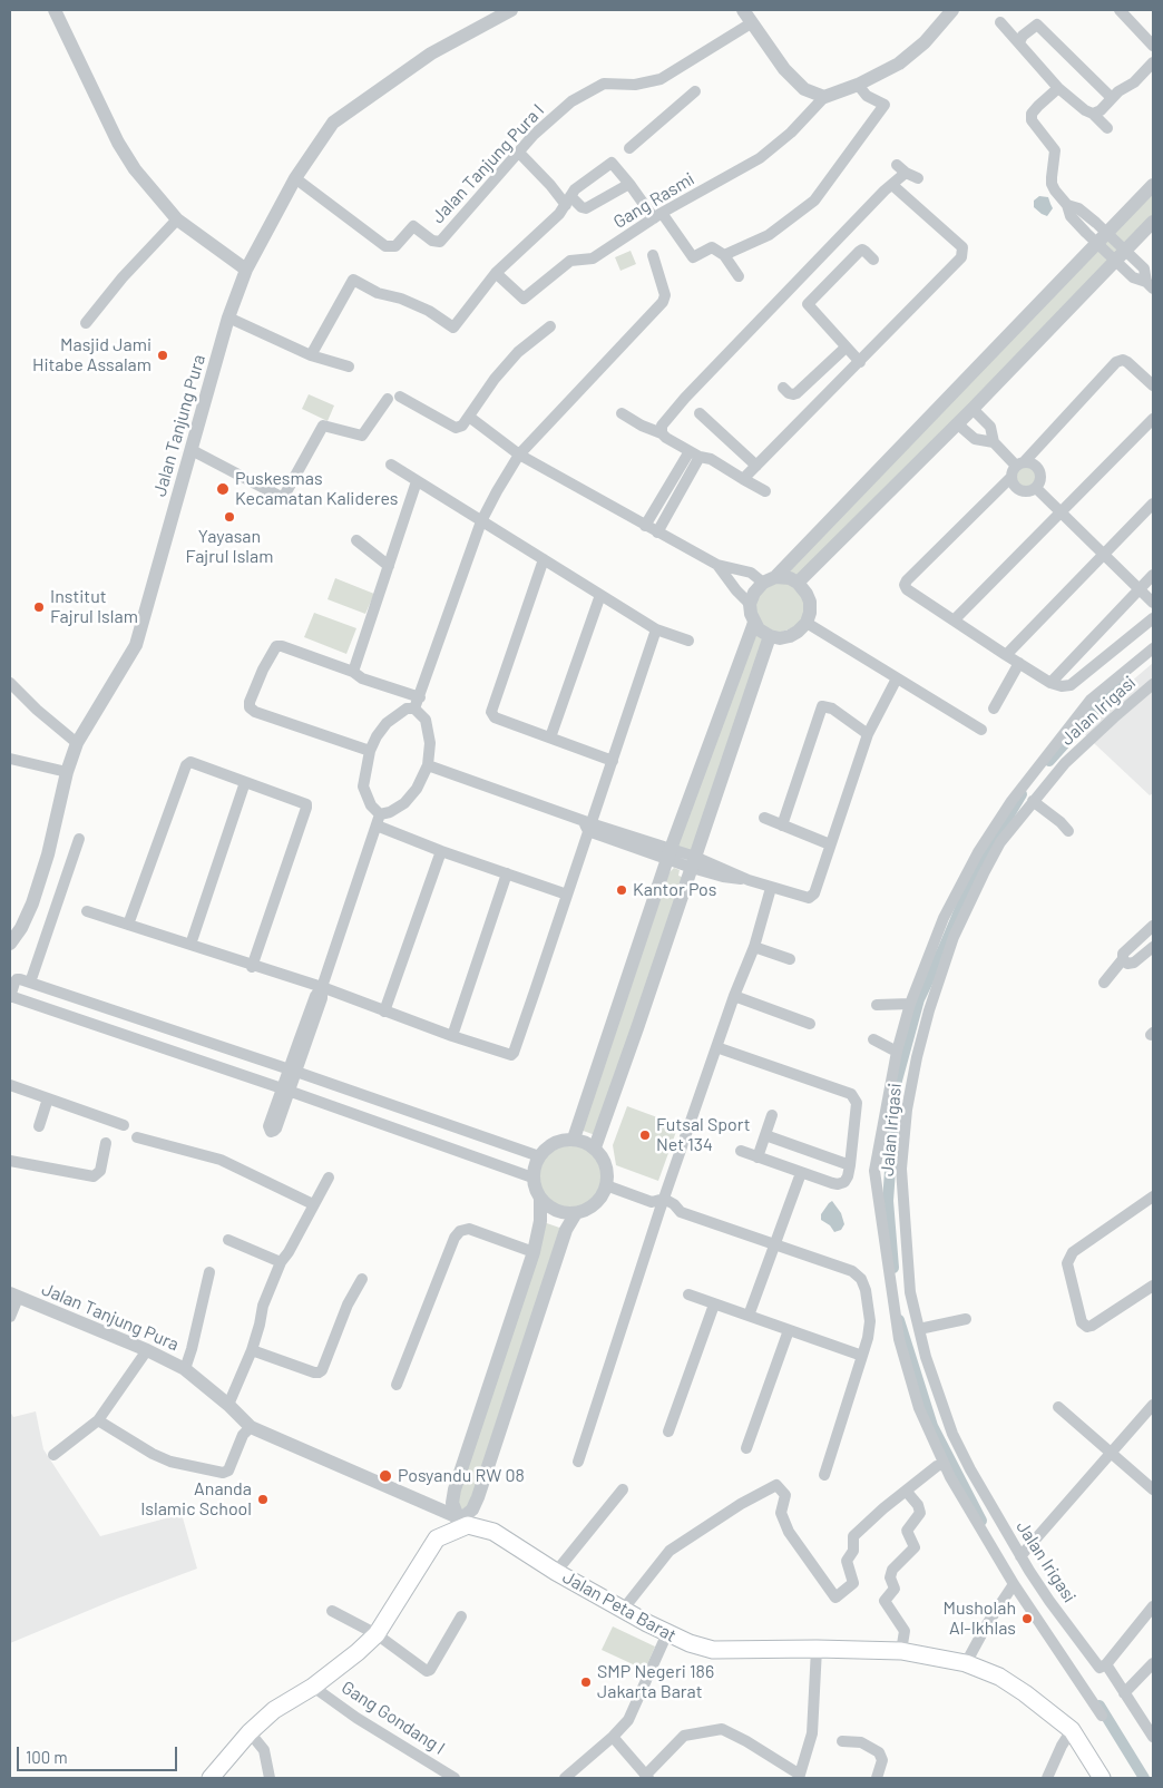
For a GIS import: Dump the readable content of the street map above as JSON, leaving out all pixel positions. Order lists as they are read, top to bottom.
{
  "streets": {
    "main road": ["Jalan Peta Barat"],
    "street": [
      "Jalan Tanjung Pura I",
      "Gang Rasmi",
      "Jalan Tanjung Pura",
      "Jalan Irigasi",
      "Gang Gondang I"
    ]
  },
  "crossings": [
    ["Jalan Tanjung Pura I", "Jalan Tanjung Pura"],
    ["Jalan Tanjung Pura", "Jalan Peta Barat"]
  ],
  "places": [
    "Masjid Jami Hitabe Assalam",
    "Puskesmas Kecamatan Kalideres",
    "Yayasan Fajrul Islam",
    "Institut Fajrul Islam",
    "Kantor Pos",
    "Futsal Sport Net 134",
    "Posyandu RW 08",
    "Ananda Islamic School",
    "Musholah Al-Ikhlas",
    "SMP Negeri 186 Jakarta Barat"
  ],
  "scale_bar": "100 m"
}
